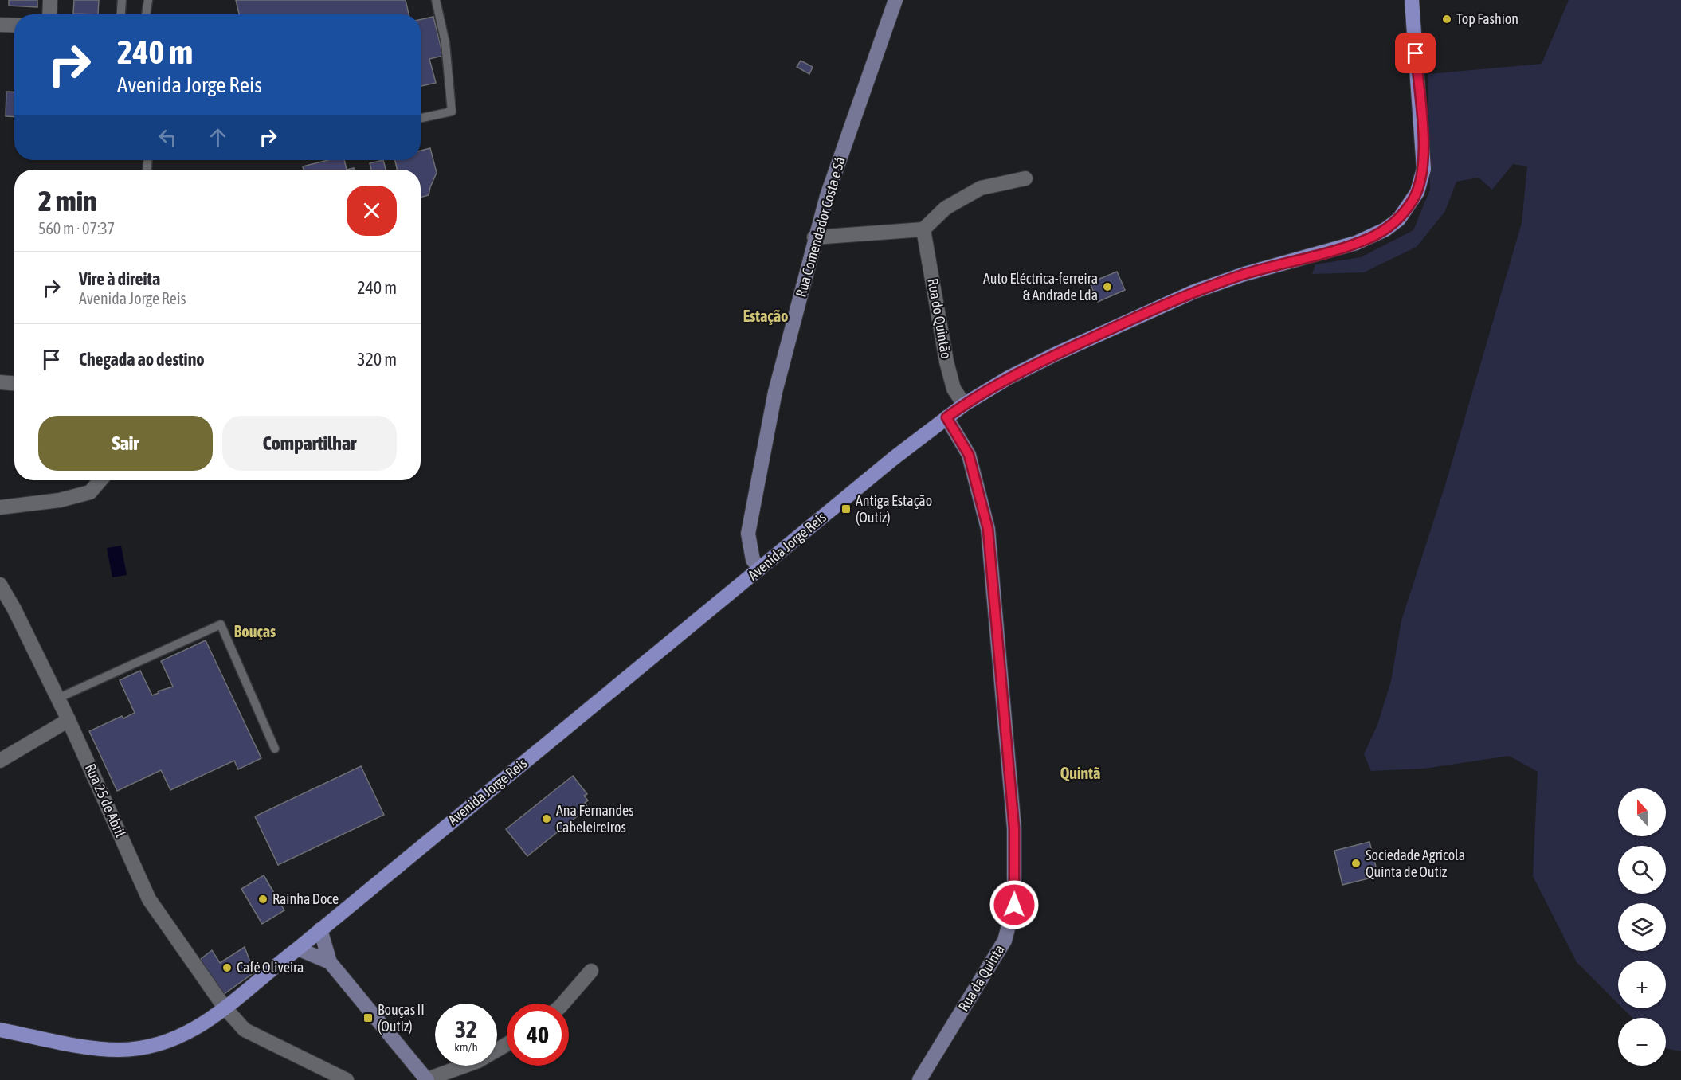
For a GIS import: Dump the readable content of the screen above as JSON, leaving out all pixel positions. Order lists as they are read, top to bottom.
{
  "streets": {
    "main road": ["Rua Comendador Costa e Sá", "Avenida Jorge Reis", "Rua da Quinta"],
    "street": ["Rua do Quintão", "Rua 25 de Abril"]
  },
  "crossings": [
    ["Rua Comendador Costa e Sá", "Avenida Jorge Reis"],
    ["Rua do Quintão", "Avenida Jorge Reis"],
    ["Avenida Jorge Reis", "Rua 25 de Abril"],
    ["Avenida Jorge Reis", "Rua da Quinta"]
  ],
  "districts": ["Estação", "Bouças", "Quintã"],
  "places": {
    "other": [
      "Top Fashion",
      "Auto Eléctrica-ferreira & Andrade Lda",
      "Ana Fernandes Cabeleireiros",
      "Sociedade Agrícola Quinta de Outiz",
      "Rainha Doce",
      "Café Oliveira"
    ],
    "transit": ["Antiga Estação (Outiz)", "Bouças II (Outiz)"]
  },
  "north": "top",
  "page": {
    "turn": ["240 m", "Avenida Jorge Reis"],
    "heading": ["2 min", "560 m · 07:37"],
    "list": [
      {
        "name": "Vire à direita",
        "note": "Avenida Jorge Reis",
        "value": "240 m"
      },
      {
        "name": "Chegada ao destino",
        "value": "320 m"
      }
    ],
    "buttons": ["Sair", "Compartilhar"],
    "map_buttons": ["+", "−"],
    "speed": "32 km/h",
    "limit": "40"
  }
}
